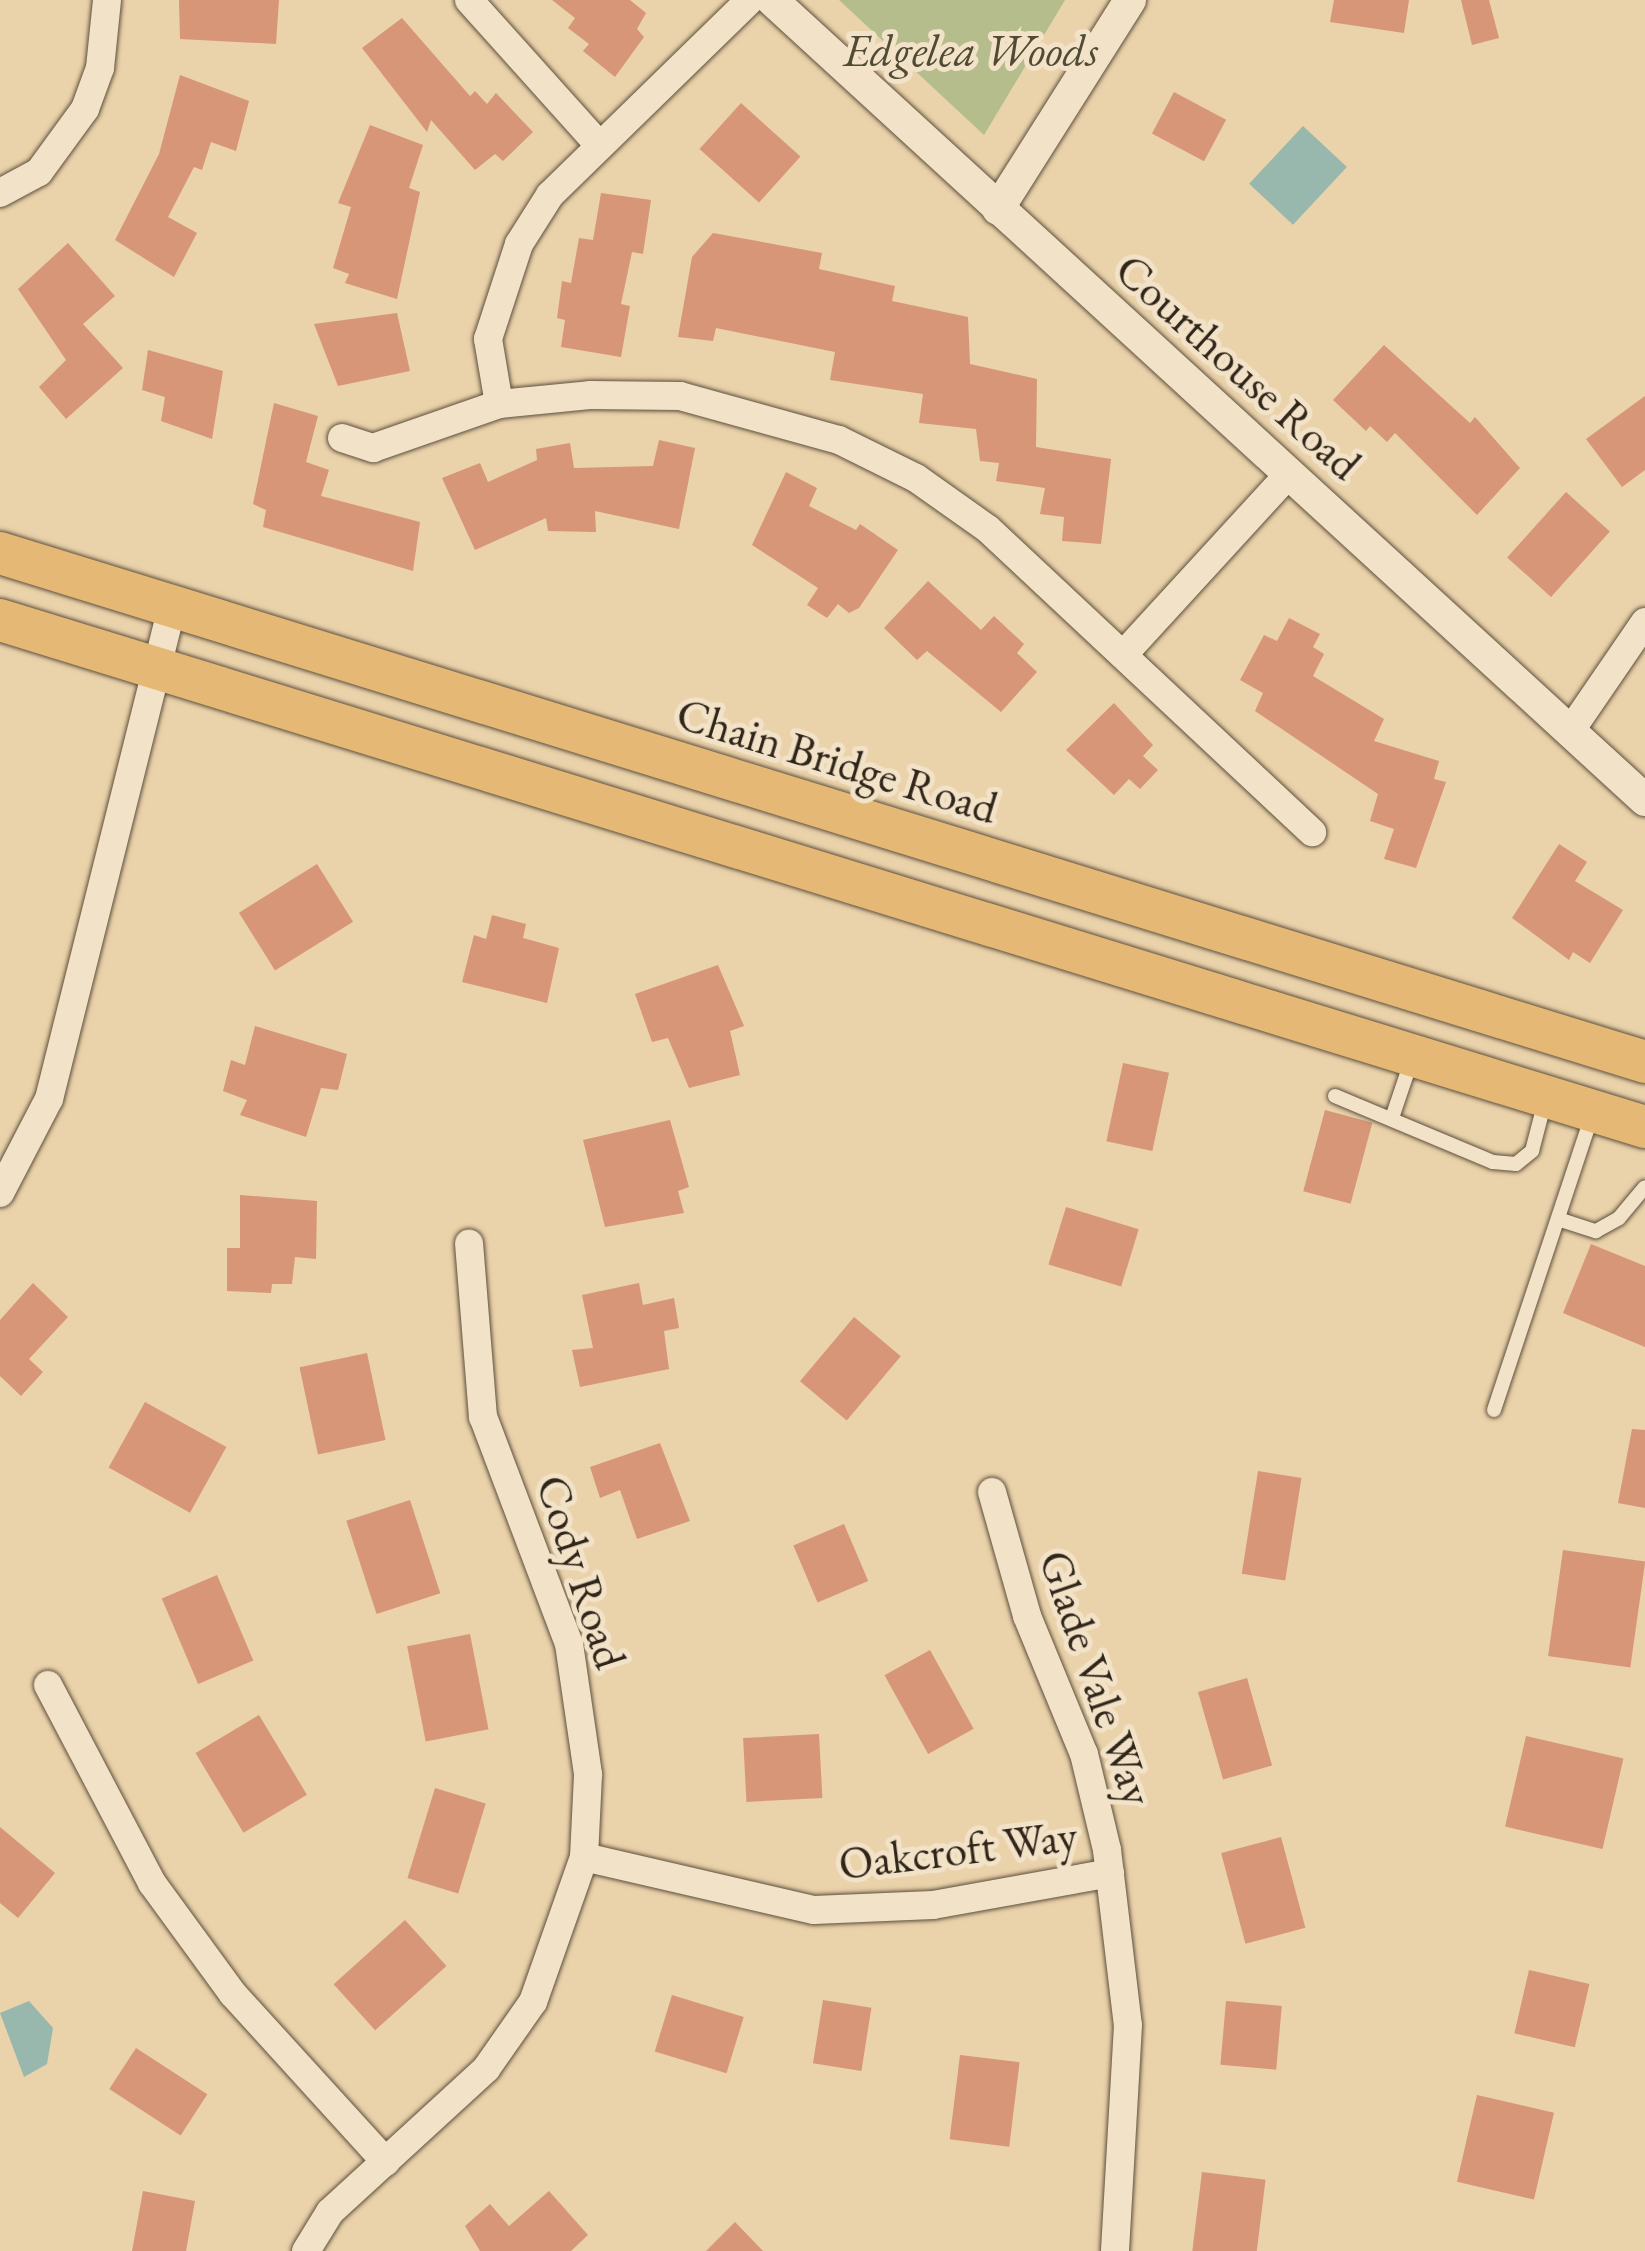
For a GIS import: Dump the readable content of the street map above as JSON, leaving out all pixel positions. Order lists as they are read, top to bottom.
{
  "streets": {
    "main road": ["Chain Bridge Road"],
    "street": [
      "Courthouse Road",
      "Cody Road",
      "Glade Vale Way",
      "Oakcroft Way"
    ]
  },
  "crossings": [
    ["Cody Road", "Oakcroft Way"],
    ["Glade Vale Way", "Oakcroft Way"]
  ],
  "parks": ["Edgelea Woods"]
}
